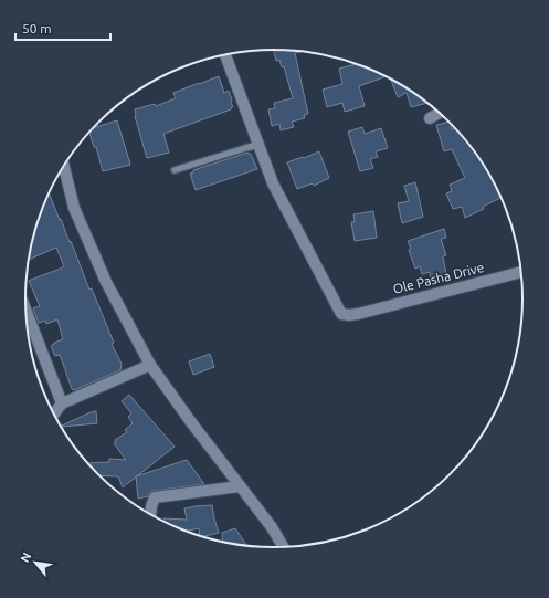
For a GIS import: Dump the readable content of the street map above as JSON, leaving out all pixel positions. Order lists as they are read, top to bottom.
{
  "streets": {
    "street": ["Ole Pasha Drive"]
  },
  "scale_bar": "50 m",
  "north": "top left"
}
